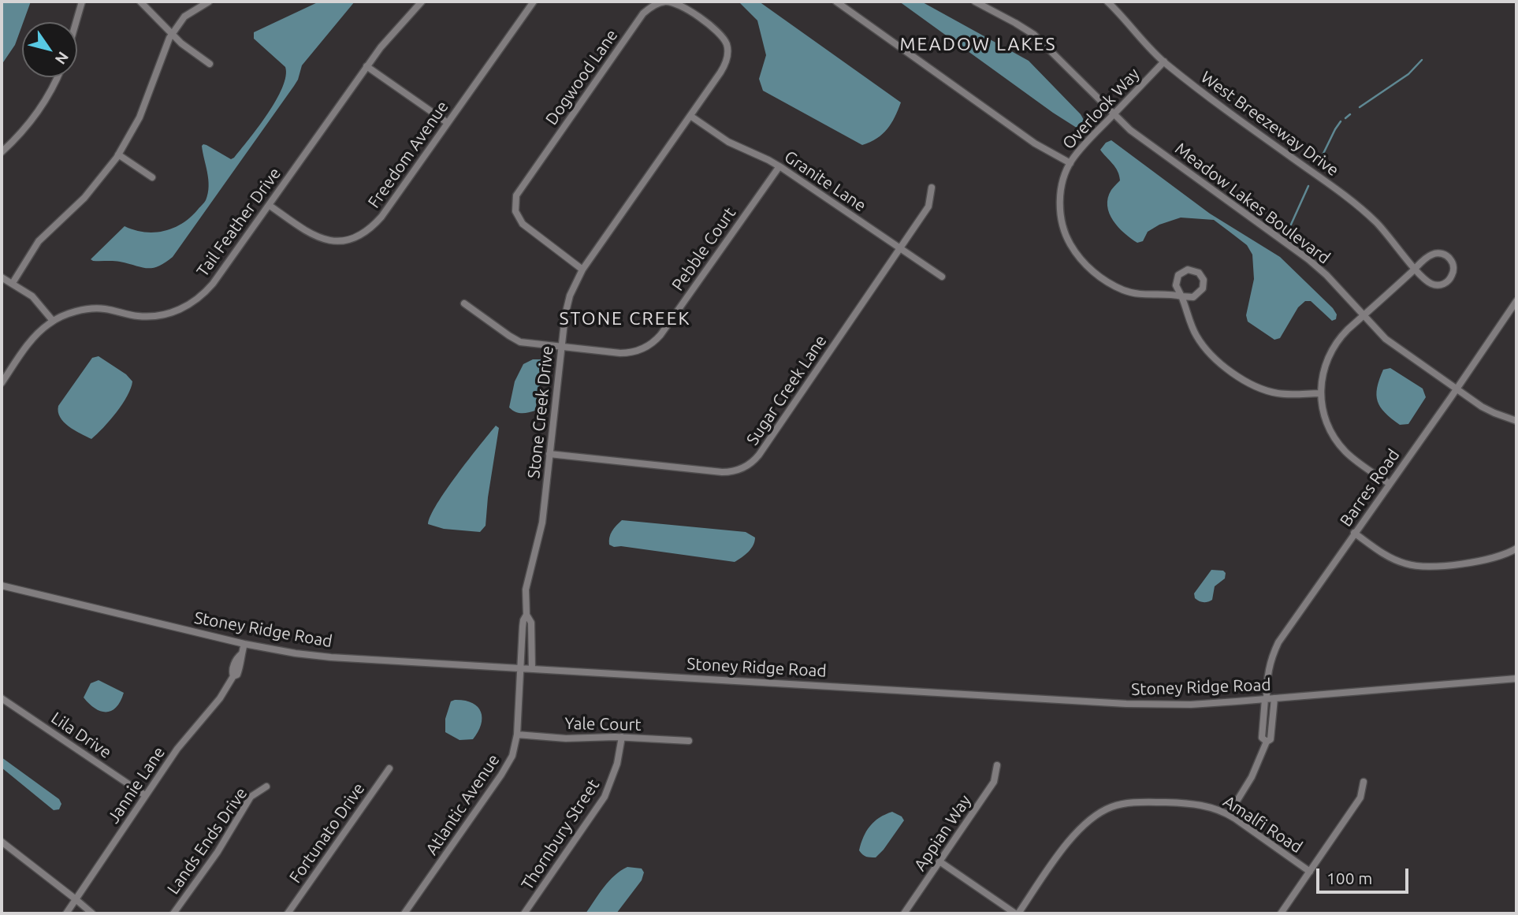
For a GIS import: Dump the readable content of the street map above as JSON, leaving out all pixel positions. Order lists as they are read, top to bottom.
{
  "streets": {
    "street": [
      "Dogwood Lane",
      "Overlook Way",
      "West Breezeway Drive",
      "Freedom Avenue",
      "Granite Lane",
      "Meadow Lakes Boulevard",
      "Tail Feather Drive",
      "Pebble Court",
      "Sugar Creek Lane",
      "Stone Creek Drive",
      "Barres Road",
      "Stoney Ridge Road",
      "Yale Court",
      "Lila Drive",
      "Jannie Lane",
      "Atlantic Avenue",
      "Amalfi Road",
      "Fortunato Drive",
      "Appian Way",
      "Thornbury Street",
      "Lands Ends Drive"
    ]
  },
  "crossings": [
    ["Dogwood Lane", "Granite Lane"],
    ["Dogwood Lane", "Stone Creek Drive"],
    ["Overlook Way", "West Breezeway Drive"],
    ["Overlook Way", "Meadow Lakes Boulevard"],
    ["West Breezeway Drive", "Meadow Lakes Boulevard"],
    ["Freedom Avenue", "Tail Feather Drive"],
    ["Granite Lane", "Pebble Court"],
    ["Granite Lane", "Sugar Creek Lane"],
    ["Granite Lane", "Stone Creek Drive"],
    ["Meadow Lakes Boulevard", "Barres Road"],
    ["Pebble Court", "Stone Creek Drive"],
    ["Sugar Creek Lane", "Stone Creek Drive"],
    ["Stone Creek Drive", "Stoney Ridge Road"],
    ["Stone Creek Drive", "Atlantic Avenue"],
    ["Barres Road", "Stoney Ridge Road"],
    ["Stoney Ridge Road", "Jannie Lane"],
    ["Stoney Ridge Road", "Atlantic Avenue"],
    ["Yale Court", "Atlantic Avenue"],
    ["Yale Court", "Thornbury Street"],
    ["Lila Drive", "Jannie Lane"]
  ],
  "districts": ["MEADOW LAKES", "STONE CREEK"],
  "scale_bar": "100 m",
  "north": "bottom right"
}
